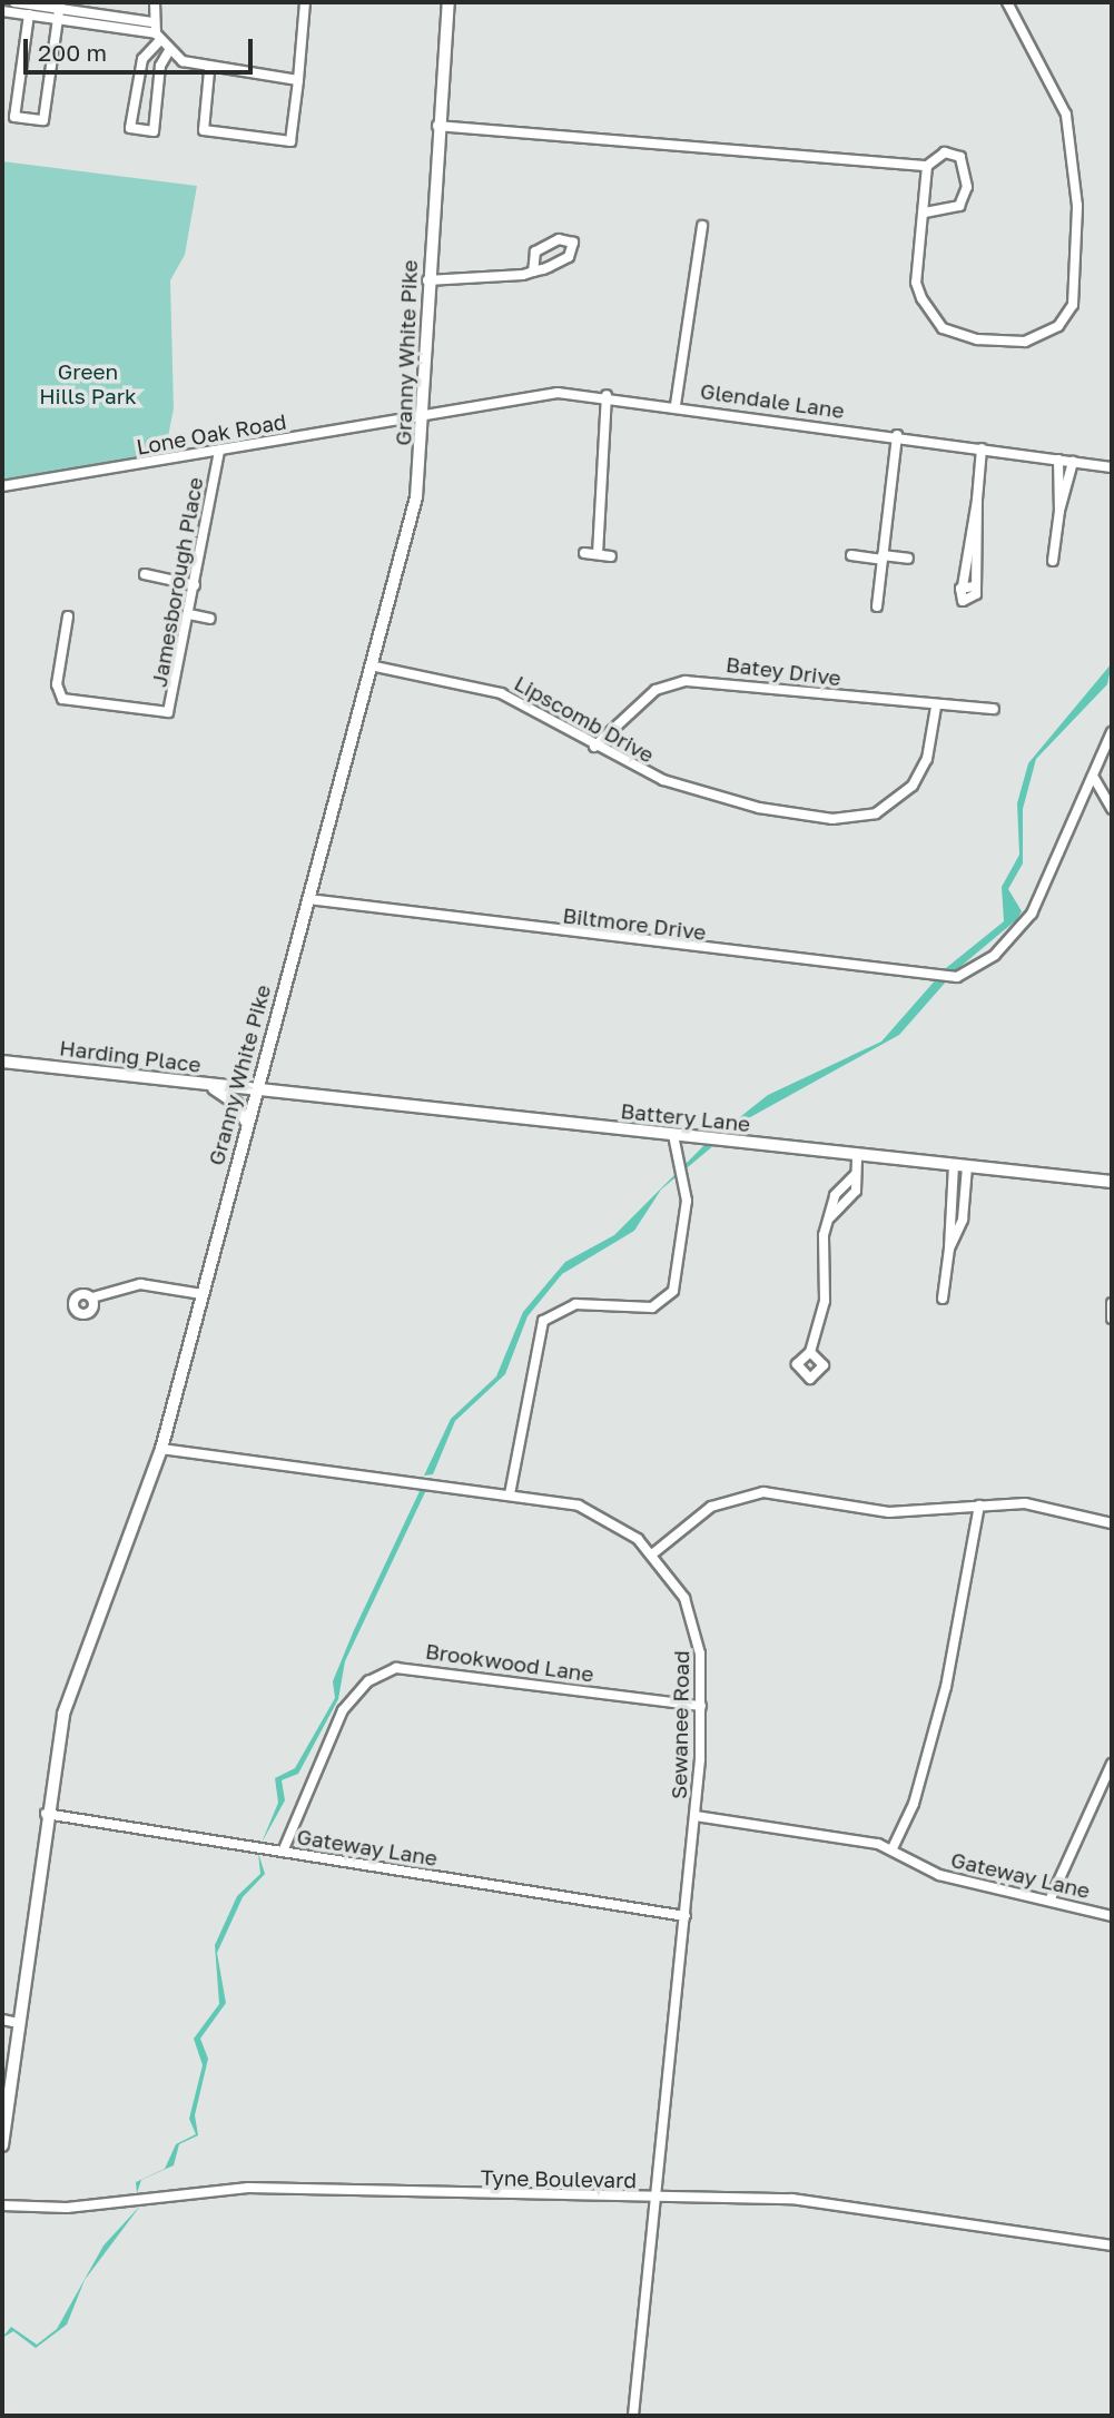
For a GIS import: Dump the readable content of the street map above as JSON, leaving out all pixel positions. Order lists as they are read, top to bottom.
{
  "streets": {
    "main road": ["Granny White Pike", "Harding Place", "Battery Lane"],
    "street": [
      "Glendale Lane",
      "Lone Oak Road",
      "Jamesborough Place",
      "Batey Drive",
      "Lipscomb Drive",
      "Biltmore Drive",
      "Brookwood Lane",
      "Sewanee Road",
      "Gateway Lane",
      "Tyne Boulevard"
    ]
  },
  "crossings": [
    ["Granny White Pike", "Glendale Lane"],
    ["Granny White Pike", "Lone Oak Road"],
    ["Granny White Pike", "Lipscomb Drive"],
    ["Granny White Pike", "Biltmore Drive"],
    ["Granny White Pike", "Harding Place"],
    ["Granny White Pike", "Battery Lane"],
    ["Granny White Pike", "Sewanee Road"],
    ["Granny White Pike", "Gateway Lane"],
    ["Glendale Lane", "Lone Oak Road"],
    ["Lone Oak Road", "Jamesborough Place"],
    ["Batey Drive", "Lipscomb Drive"],
    ["Harding Place", "Battery Lane"],
    ["Brookwood Lane", "Sewanee Road"],
    ["Brookwood Lane", "Gateway Lane"],
    ["Sewanee Road", "Gateway Lane"],
    ["Sewanee Road", "Tyne Boulevard"]
  ],
  "parks": ["Green Hills Park"],
  "scale_bar": "200 m"
}
